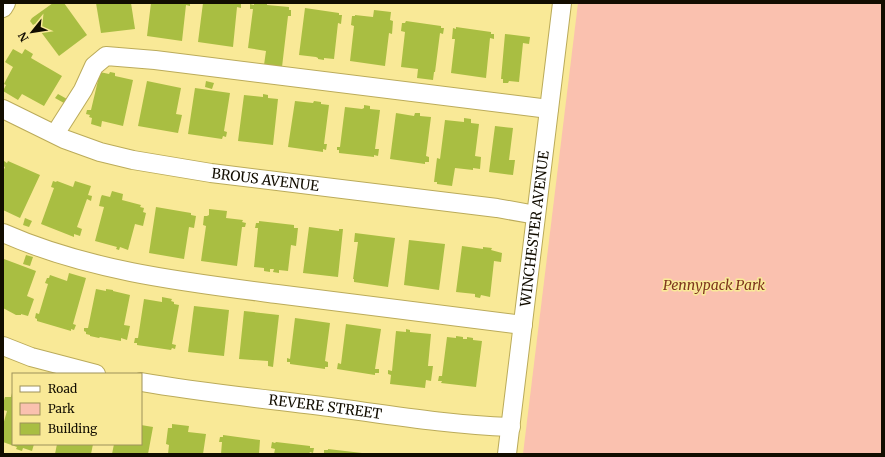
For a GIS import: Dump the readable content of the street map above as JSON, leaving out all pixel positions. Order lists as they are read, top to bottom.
{
  "streets": {
    "street": ["BROUS AVENUE", "WINCHESTER AVENUE", "REVERE STREET"]
  },
  "crossings": [
    ["BROUS AVENUE", "WINCHESTER AVENUE"],
    ["WINCHESTER AVENUE", "REVERE STREET"]
  ],
  "parks": ["Pennypack Park"],
  "legend": ["Road", "Park", "Building"],
  "north": "bottom left"
}
